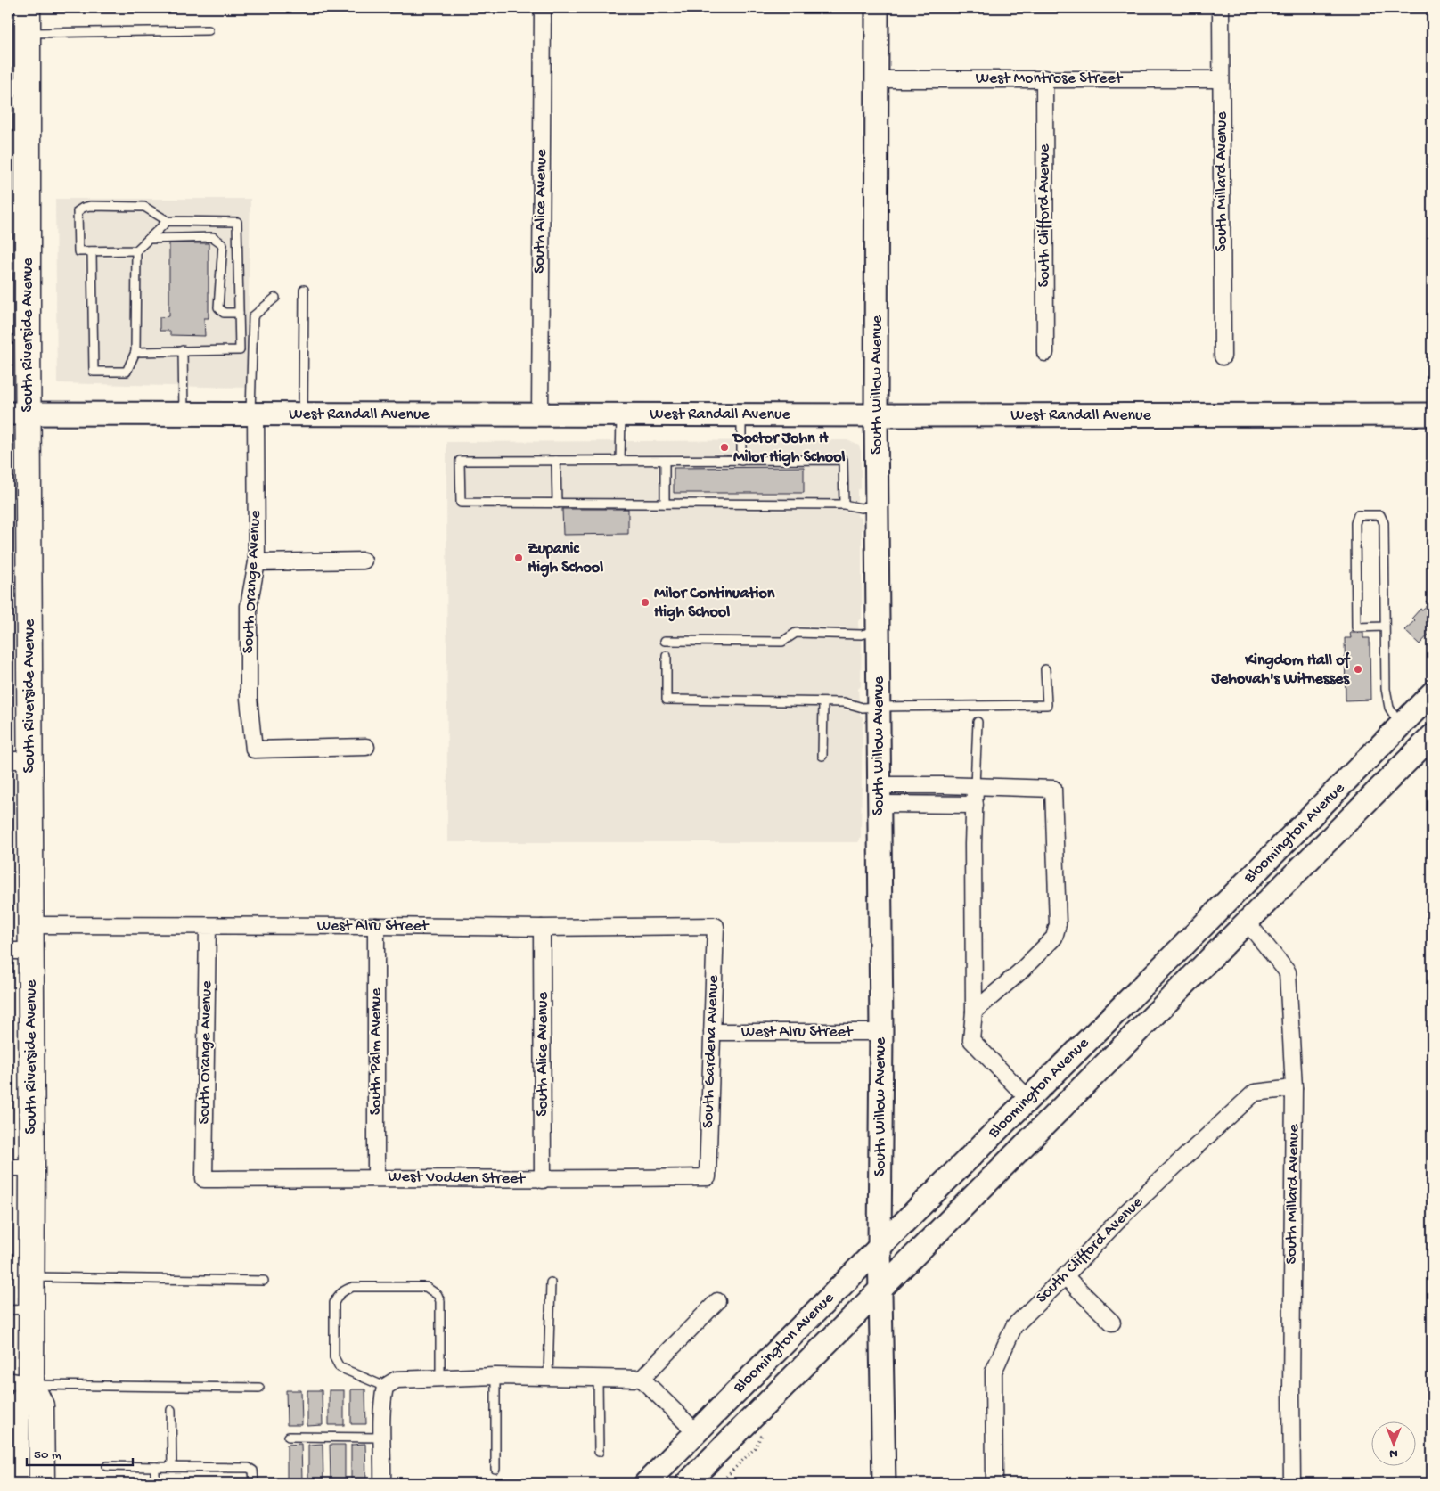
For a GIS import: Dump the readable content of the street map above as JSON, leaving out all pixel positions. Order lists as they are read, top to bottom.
{
  "streets": {
    "main road": ["South Riverside Avenue"],
    "street": [
      "West Montrose Street",
      "South Millard Avenue",
      "South Alice Avenue",
      "South Clifford Avenue",
      "South Willow Avenue",
      "West Randall Avenue",
      "South Orange Avenue",
      "Bloomington Avenue",
      "West Alru Street",
      "South Palm Avenue",
      "South Gardena Avenue",
      "West Vodden Street"
    ]
  },
  "crossings": [
    ["West Montrose Street", "South Millard Avenue"],
    ["West Montrose Street", "South Clifford Avenue"],
    ["West Montrose Street", "South Willow Avenue"],
    ["South Millard Avenue", "South Clifford Avenue"],
    ["South Millard Avenue", "Bloomington Avenue"],
    ["South Alice Avenue", "West Randall Avenue"],
    ["South Alice Avenue", "West Alru Street"],
    ["South Alice Avenue", "West Vodden Street"],
    ["South Riverside Avenue", "West Randall Avenue"],
    ["South Riverside Avenue", "West Alru Street"],
    ["South Willow Avenue", "West Randall Avenue"],
    ["South Willow Avenue", "Bloomington Avenue"],
    ["South Willow Avenue", "West Alru Street"],
    ["West Randall Avenue", "South Orange Avenue"],
    ["South Orange Avenue", "West Alru Street"],
    ["South Orange Avenue", "West Vodden Street"],
    ["West Alru Street", "South Palm Avenue"],
    ["West Alru Street", "South Gardena Avenue"],
    ["South Palm Avenue", "West Vodden Street"],
    ["South Gardena Avenue", "West Vodden Street"]
  ],
  "places": [
    "Doctor John H Milor High School",
    "Zupanic High School",
    "Milor Continuation High School",
    "Kingdom Hall of Jehovah's Witnesses"
  ],
  "scale_bar": "50 m",
  "north": "bottom"
}
